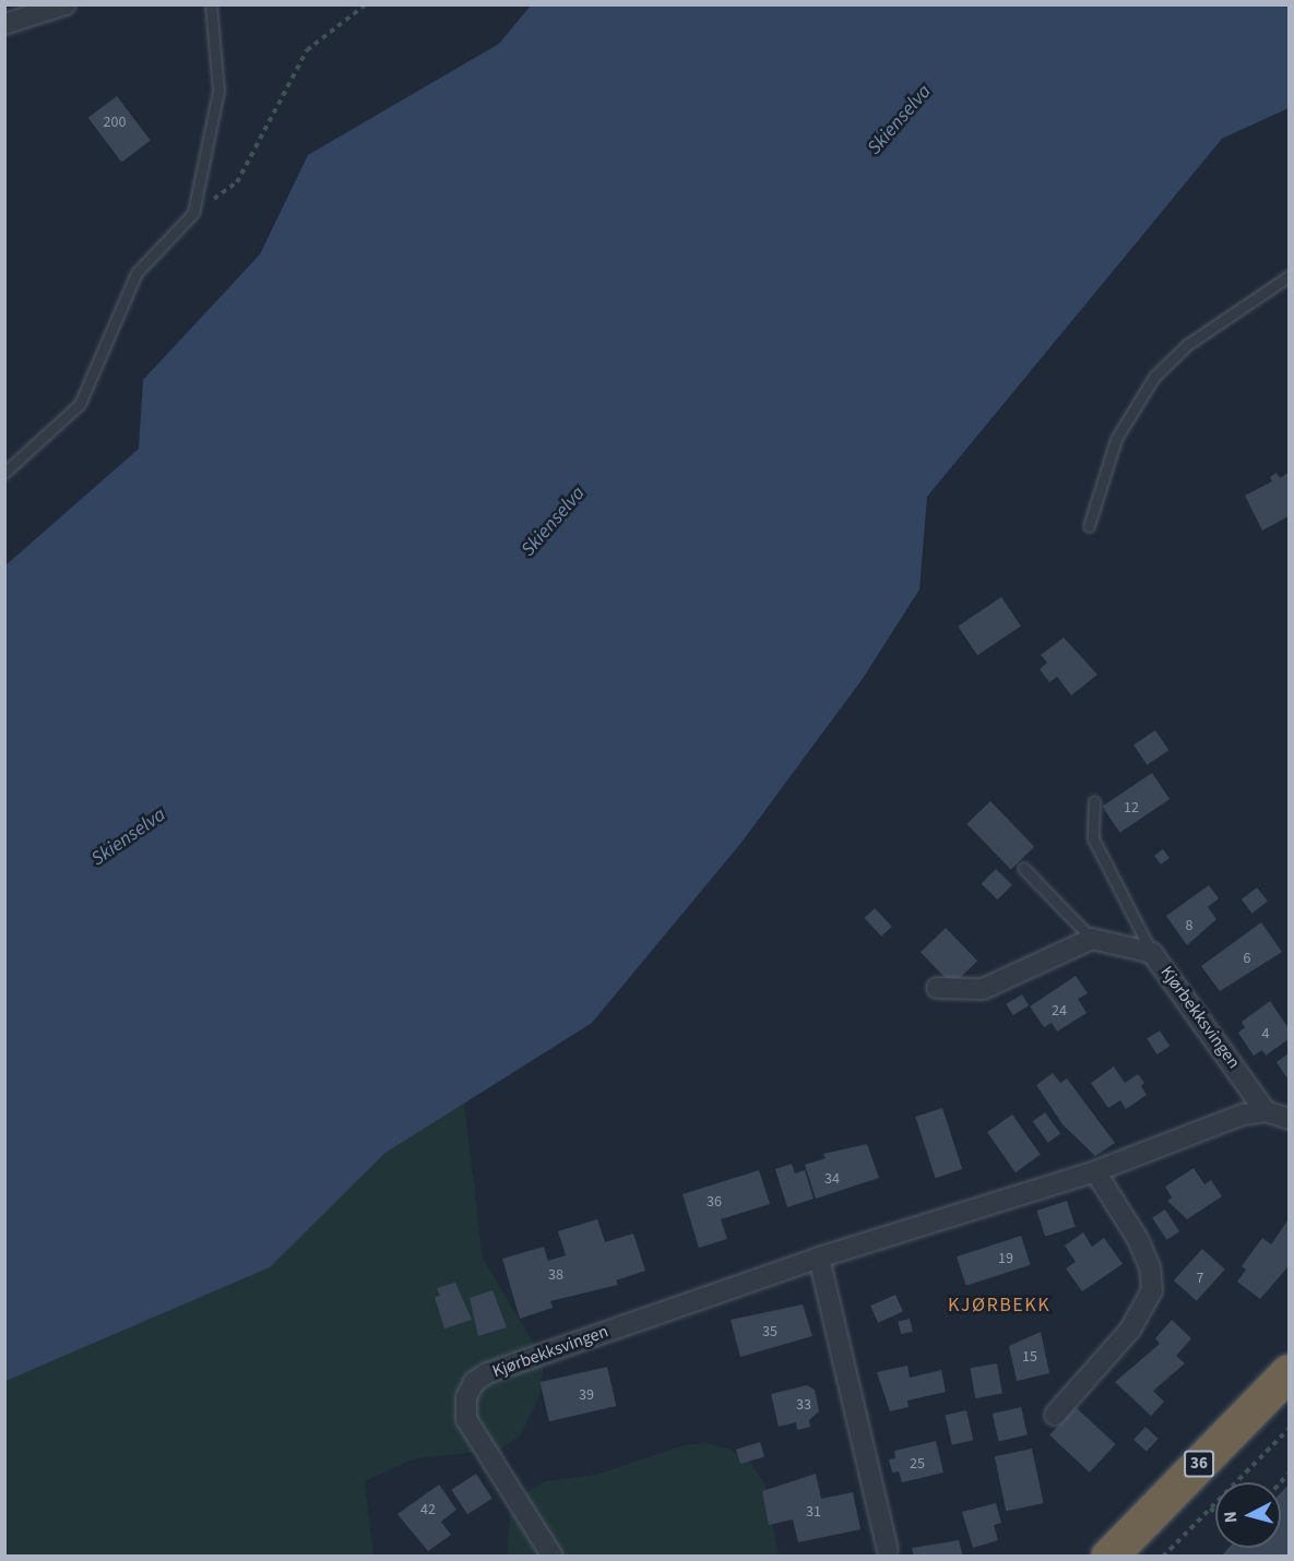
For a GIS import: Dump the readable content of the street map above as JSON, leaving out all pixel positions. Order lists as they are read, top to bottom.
{
  "streets": {
    "highway": ["36"],
    "street": ["Kjørbekksvingen"]
  },
  "districts": ["KJØRBEKK"],
  "water": ["Skienselva"],
  "house_numbers": [
    "200",
    "12",
    "8",
    "6",
    "24",
    "4",
    "34",
    "36",
    "19",
    "38",
    "7",
    "35",
    "15",
    "39",
    "33",
    "25",
    "42",
    "31"
  ],
  "north": "left"
}
